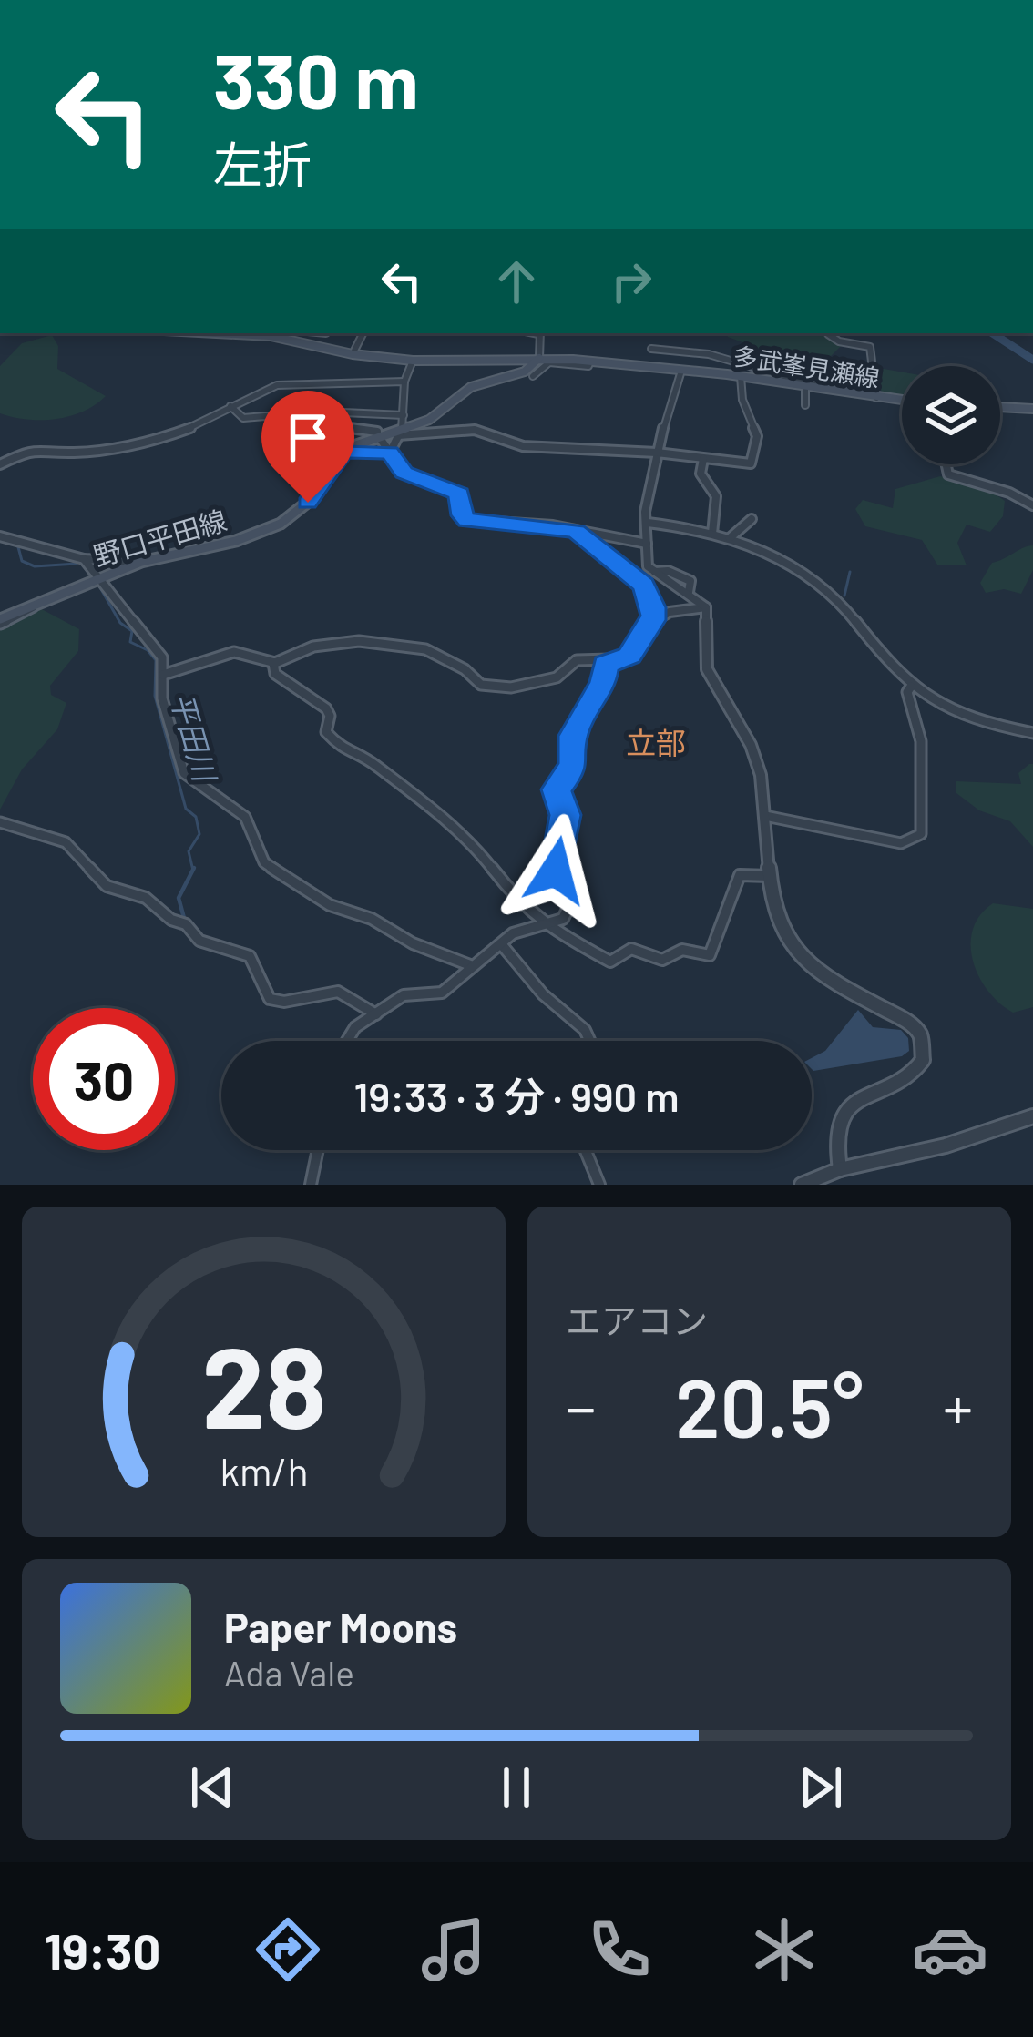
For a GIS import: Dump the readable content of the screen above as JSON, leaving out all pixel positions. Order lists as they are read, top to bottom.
{
  "streets": {
    "main road": ["多武峯見瀬線", "野口平田線"]
  },
  "crossings": [
    ["多武峯見瀬線", "野口平田線"]
  ],
  "districts": ["立部"],
  "water": ["平田川"],
  "page": {
    "turn": ["330 m", "左折"],
    "limit": "30",
    "trip": "19:33 · 3 分 · 990 m",
    "tile": "エアコン",
    "heat": ["−", "20.5°", "+"],
    "song": ["Paper Moons", "Ada Vale"],
    "tabs": "19:30",
    "gauge": ["28", "km/h"]
  }
}
